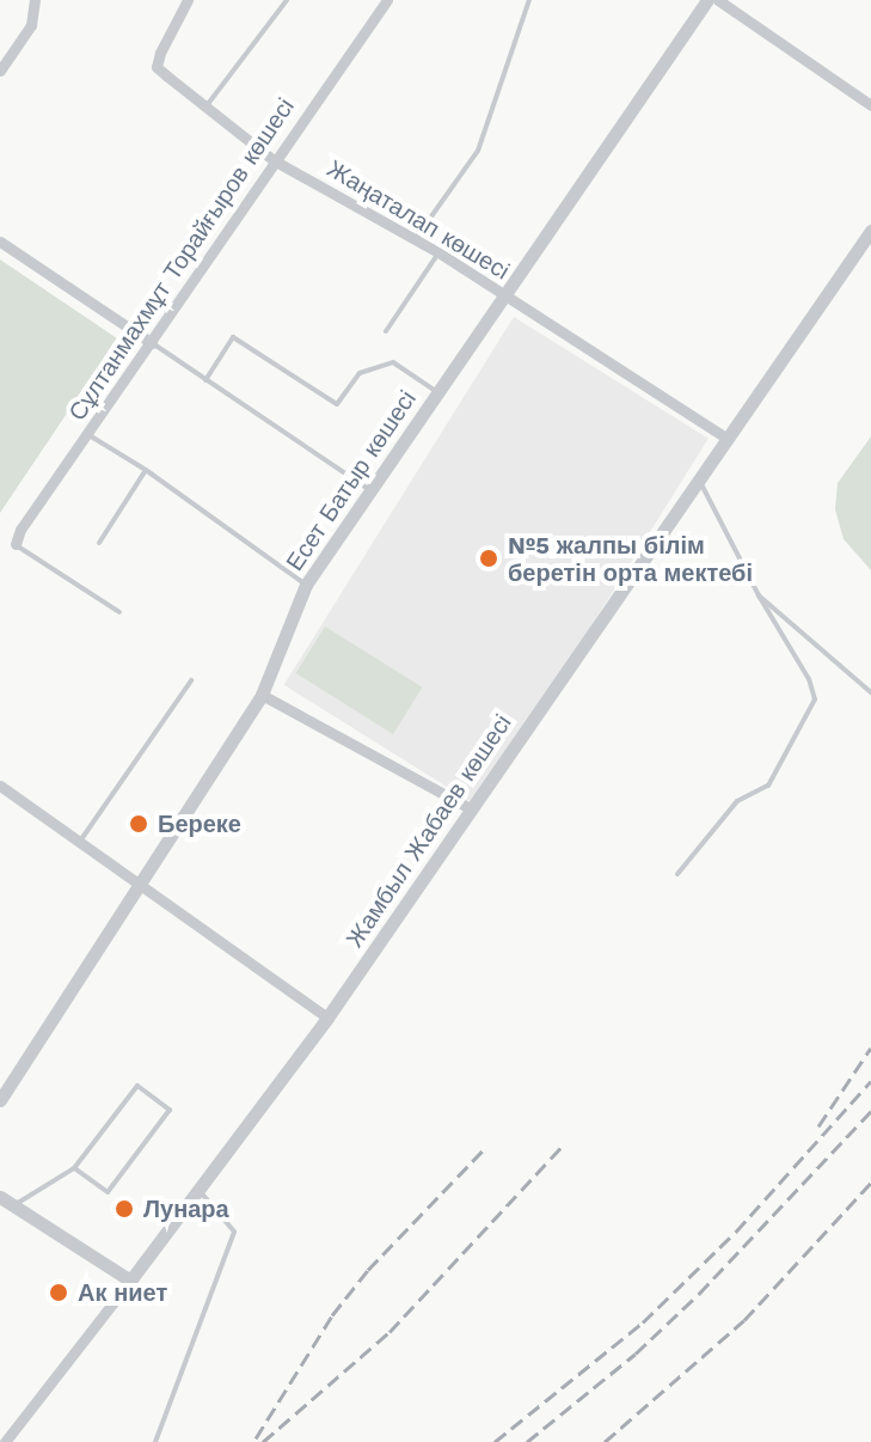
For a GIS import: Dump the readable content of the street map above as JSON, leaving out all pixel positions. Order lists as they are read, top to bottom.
{
  "streets": {
    "street": [
      "Жаңаталап көшесі",
      "Сұлтанмахмұт Торайғыров көшесі",
      "Есет Батыр көшесі",
      "Жамбыл Жабаев көшесі"
    ]
  },
  "crossings": [
    ["Жаңаталап көшесі", "Сұлтанмахмұт Торайғыров көшесі"],
    ["Жаңаталап көшесі", "Есет Батыр көшесі"],
    ["Жаңаталап көшесі", "Жамбыл Жабаев көшесі"]
  ],
  "places": [
    "№5 жалпы білім беретін орта мектебі",
    "Береке",
    "Лунара",
    "Ак ниет"
  ]
}
